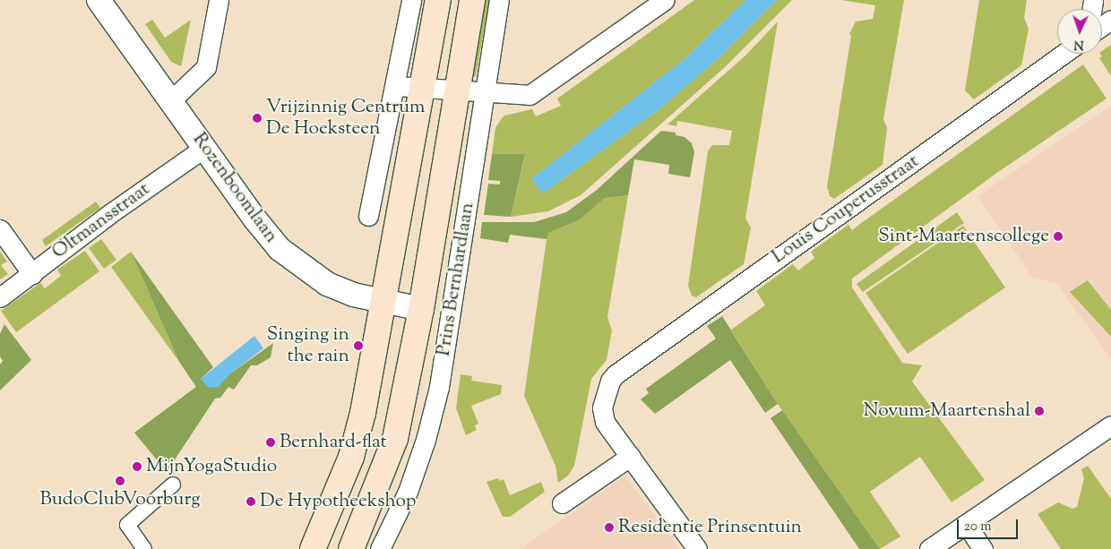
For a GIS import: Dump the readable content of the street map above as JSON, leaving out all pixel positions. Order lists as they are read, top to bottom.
{
  "streets": {
    "main road": ["Prins Bernhardlaan"],
    "street": ["Rozenboomlaan", "Louis Couperusstraat", "Oltmansstraat"]
  },
  "crossings": [
    ["Rozenboomlaan", "Oltmansstraat"],
    ["Rozenboomlaan", "Prins Bernhardlaan"]
  ],
  "places": [
    "Vrijzinnig Centrum De Hoeksteen",
    "Sint-Maartenscollege",
    "Singing in the rain",
    "Novum-Maartenshal",
    "Bernhard-flat",
    "MijnYogaStudio",
    "BudoClubVoorburg",
    "De Hypotheekshop",
    "Residentie Prinsentuin"
  ],
  "scale_bar": "20 m",
  "north": "bottom"
}
